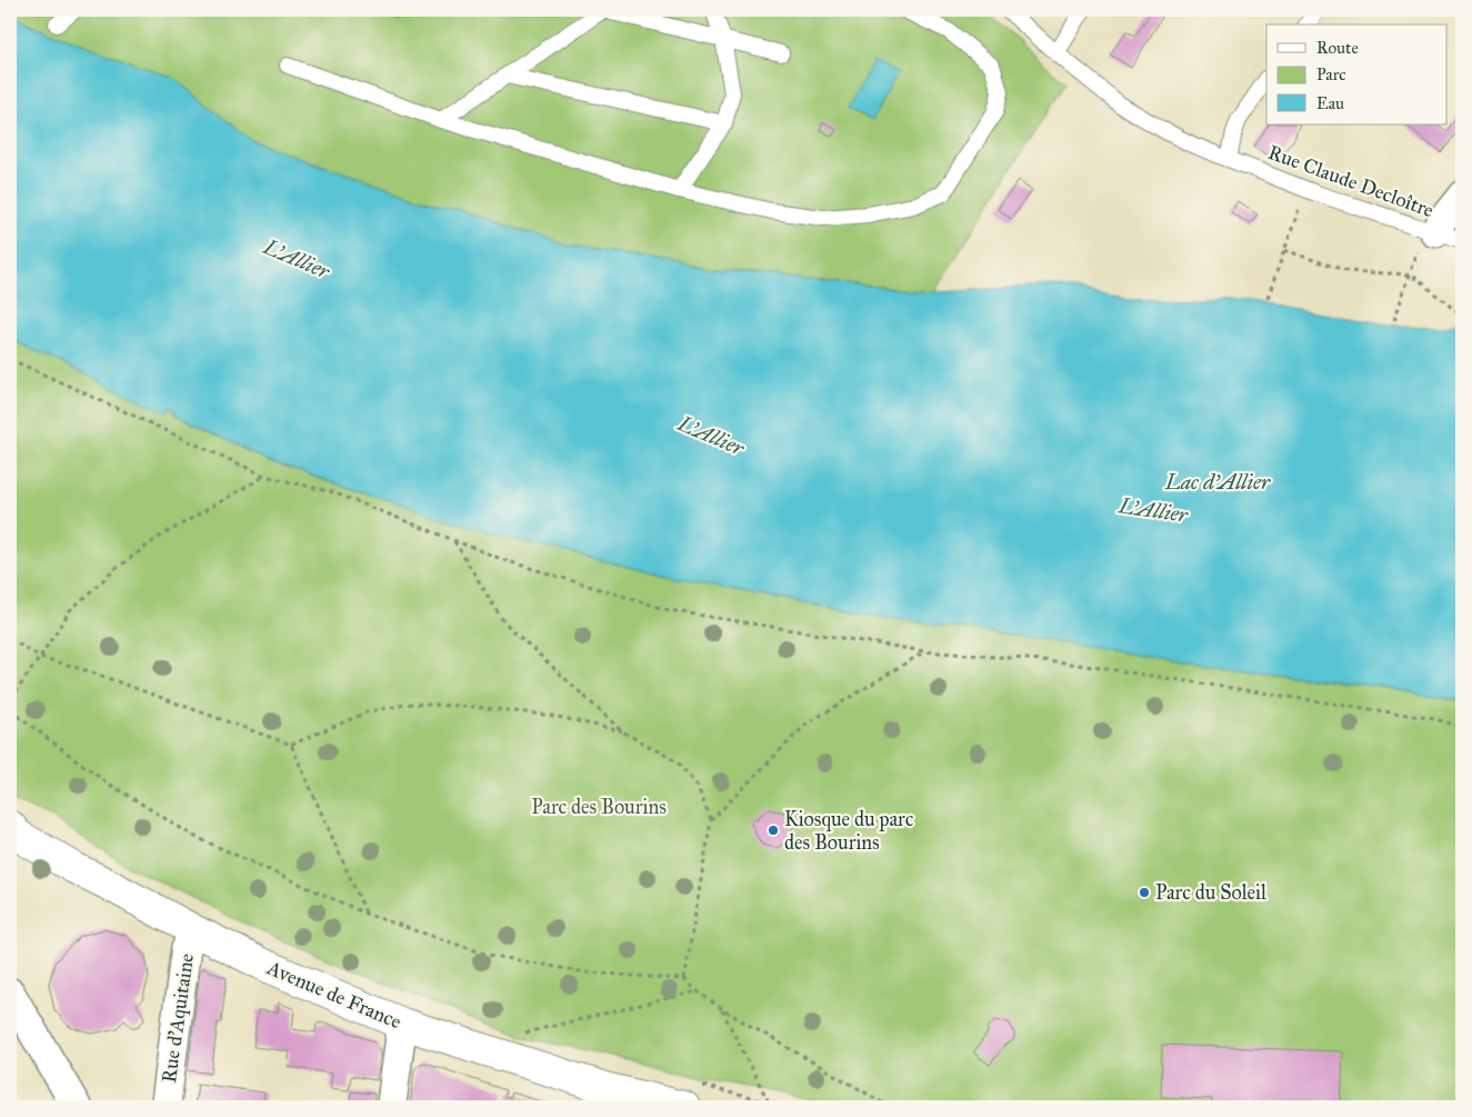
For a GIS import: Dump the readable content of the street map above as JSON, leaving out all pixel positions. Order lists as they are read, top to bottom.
{
  "streets": {
    "street": ["Avenue de France", "Rue d'Aquitaine"],
    "lane": ["Rue Claude Decloître"]
  },
  "crossings": [
    ["Avenue de France", "Rue d'Aquitaine"]
  ],
  "water": ["L'Allier", "Lac d'Allier"],
  "parks": ["Parc des Bourins"],
  "places": ["Kiosque du parc des Bourins", "Parc du Soleil"],
  "legend": ["Route", "Parc", "Eau"]
}
